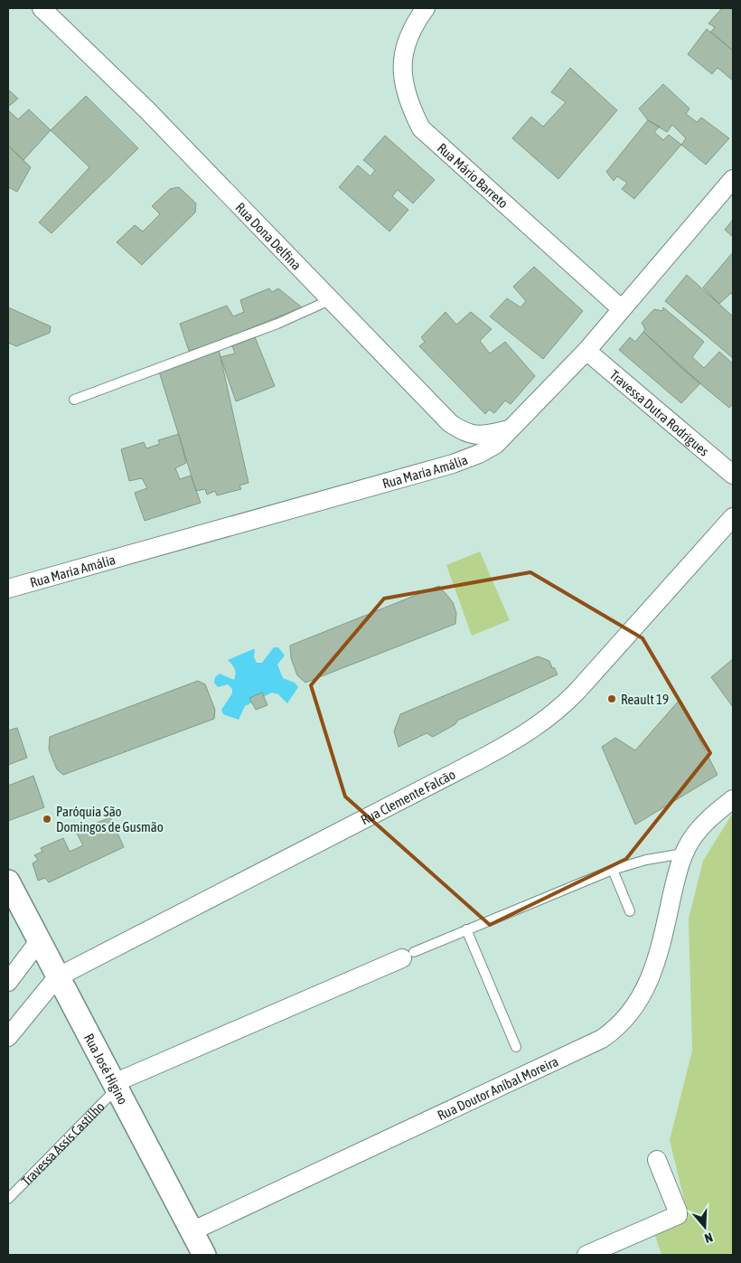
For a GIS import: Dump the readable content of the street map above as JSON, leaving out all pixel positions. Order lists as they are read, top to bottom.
{
  "streets": {
    "street": [
      "Rua Mário Barreto",
      "Rua Dona Delfina",
      "Travessa Dutra Rodrigues",
      "Rua Maria Amália",
      "Rua Clemente Falcão",
      "Rua José Higino",
      "Rua Doutor Aníbal Moreira",
      "Travessa Assis Castilho"
    ]
  },
  "crossings": [
    ["Rua Mário Barreto", "Rua Maria Amália"],
    ["Rua Dona Delfina", "Rua Maria Amália"],
    ["Travessa Dutra Rodrigues", "Rua Maria Amália"],
    ["Rua Clemente Falcão", "Rua José Higino"],
    ["Rua José Higino", "Rua Doutor Aníbal Moreira"],
    ["Rua José Higino", "Travessa Assis Castilho"]
  ],
  "places": ["Reault 19", "Paróquia São Domingos de Gusmão"],
  "north": "bottom"
}
